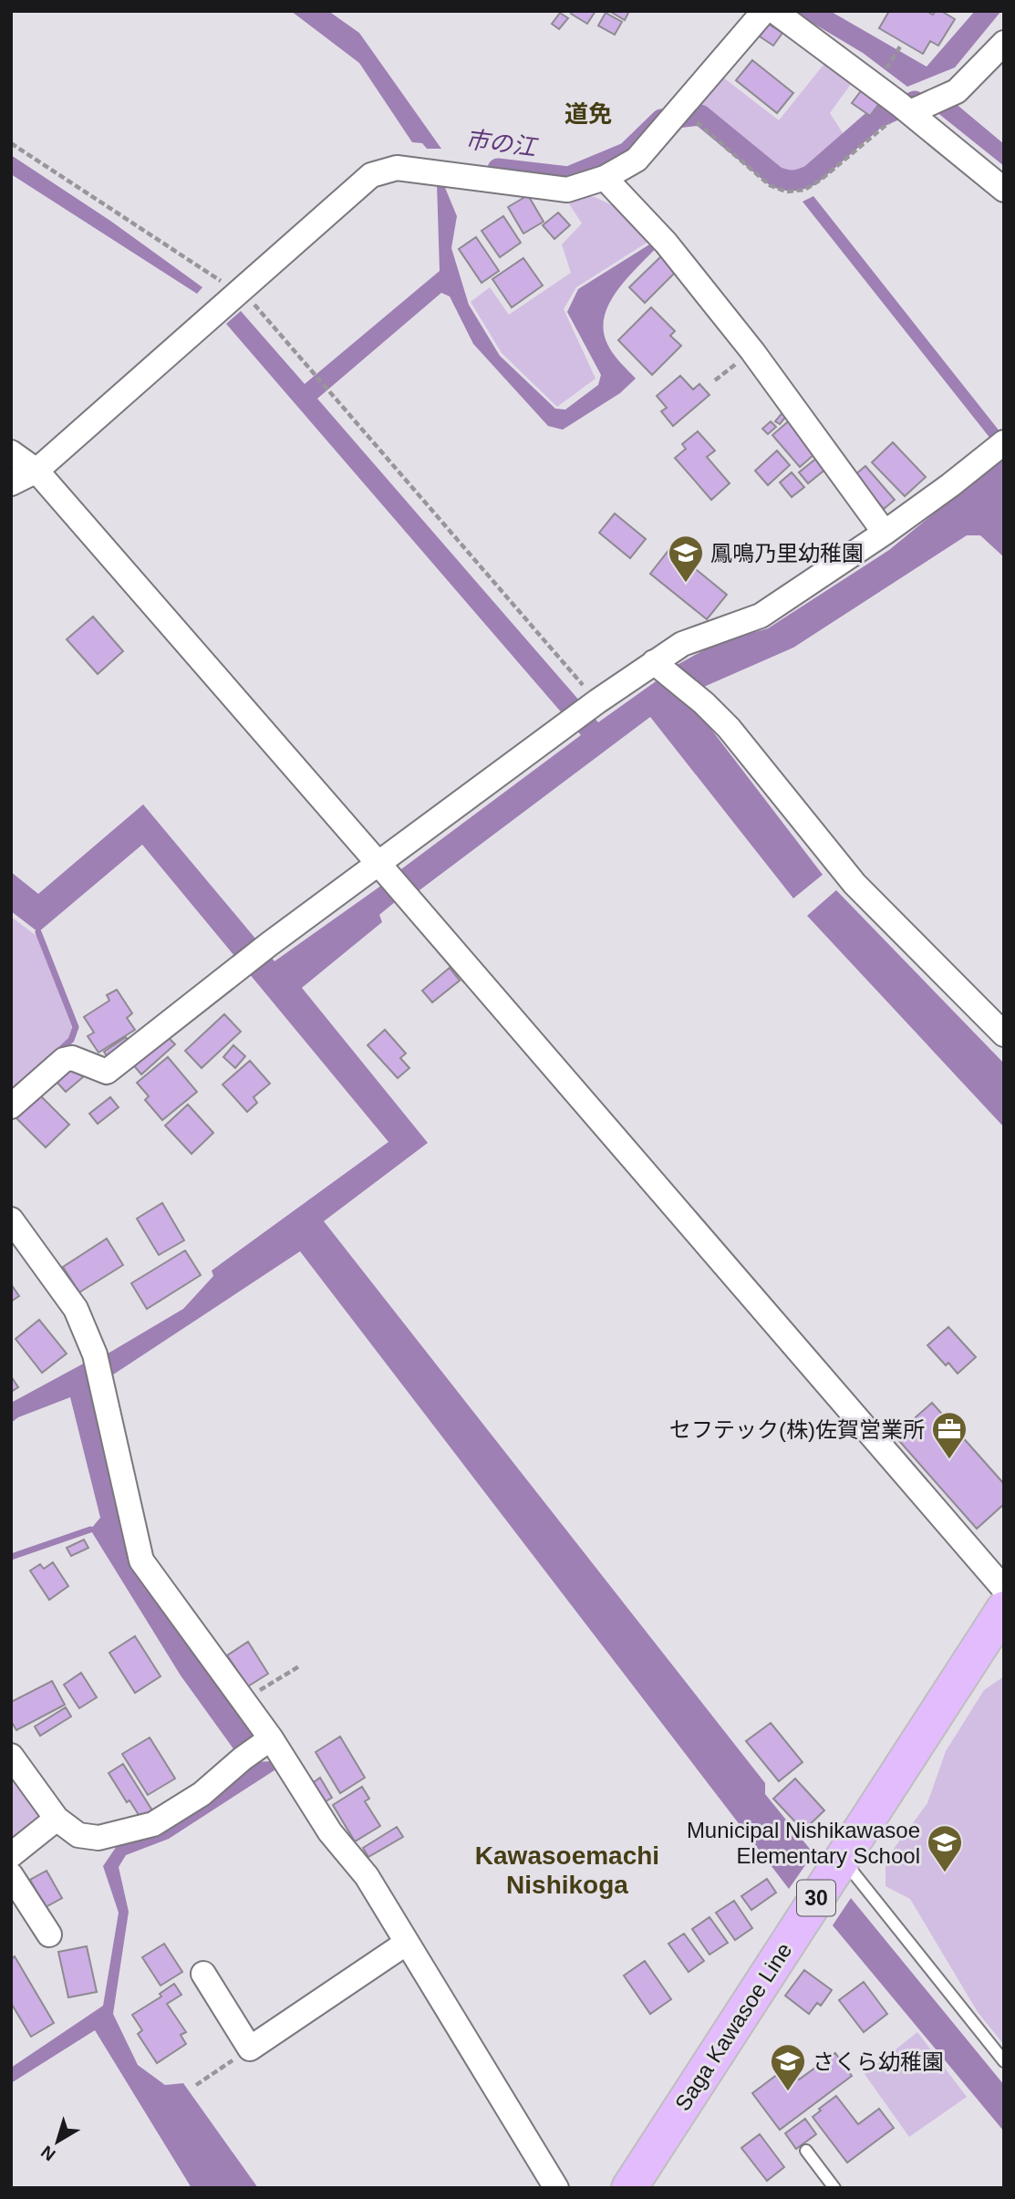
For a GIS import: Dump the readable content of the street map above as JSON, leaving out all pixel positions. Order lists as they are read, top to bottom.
{
  "streets": {
    "main road": ["30", "Saga Kawasoe Line"]
  },
  "districts": ["道免", "Kawasoemachi Nishikoga"],
  "water": ["市の江"],
  "places": {
    "school or university": ["鳳鳴乃里幼稚園", "Municipal Nishikawasoe Elementary School", "さくら幼稚園"],
    "office": ["セフテック(株)佐賀営業所"]
  },
  "north": "bottom left"
}
